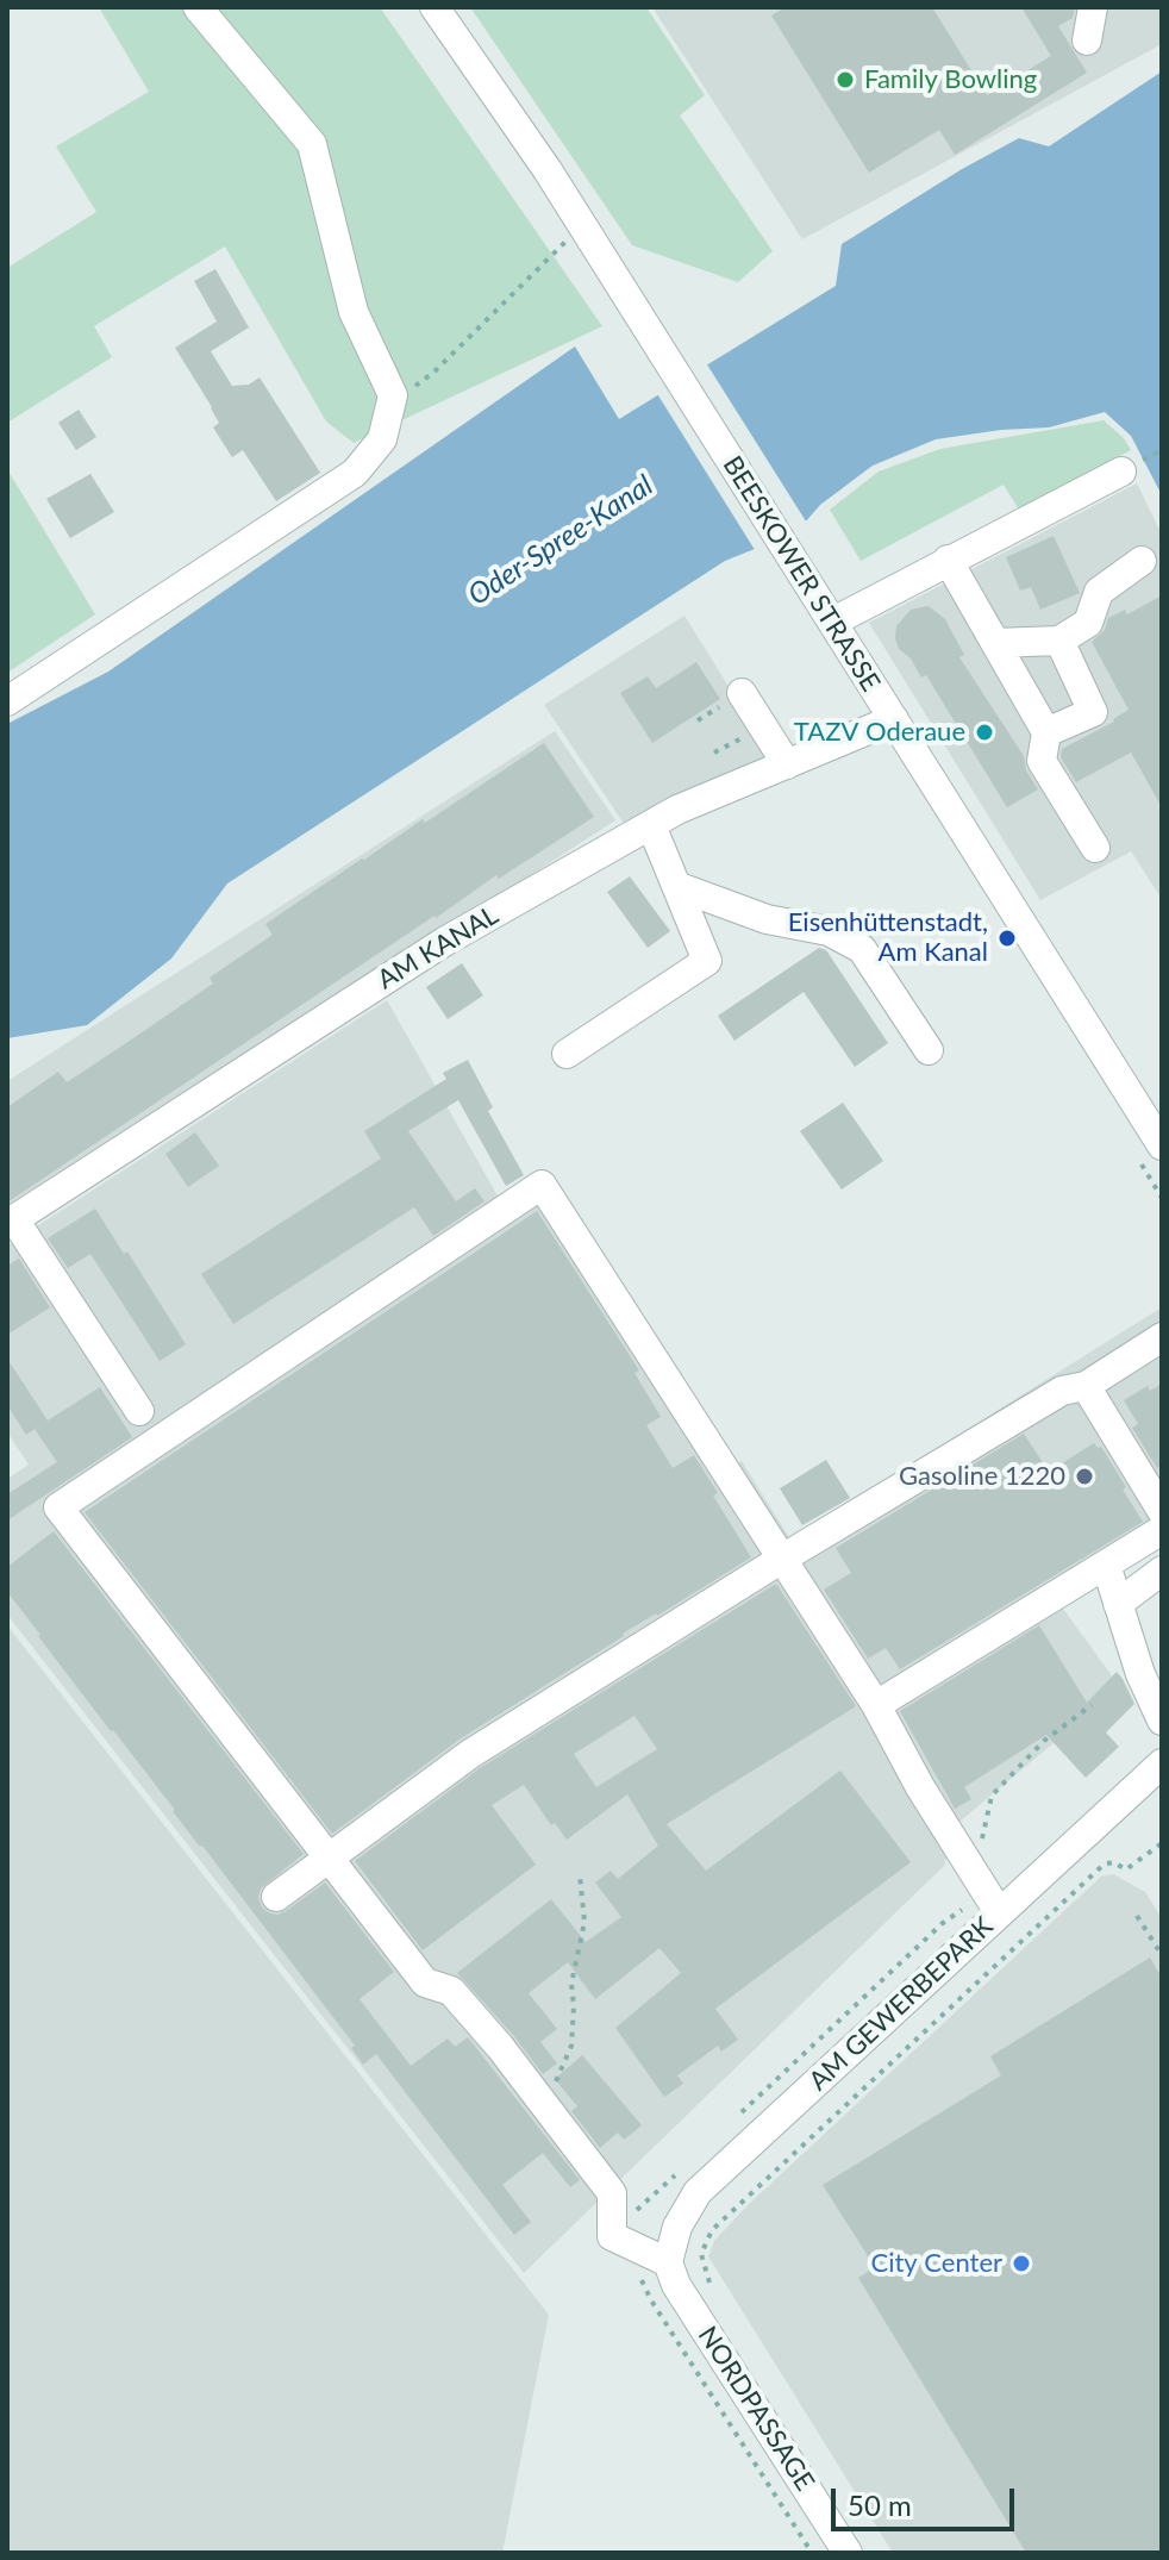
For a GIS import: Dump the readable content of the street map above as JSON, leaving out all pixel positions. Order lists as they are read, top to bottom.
{
  "streets": {
    "street": [
      "BEESKOWER STRASSE",
      "AM KANAL",
      "AM GEWERBEPARK",
      "NORDPASSAGE"
    ]
  },
  "crossings": [
    ["BEESKOWER STRASSE", "AM KANAL"],
    ["AM GEWERBEPARK", "NORDPASSAGE"]
  ],
  "water": ["Oder-Spree-Kanal"],
  "places": [
    "Family Bowling",
    "TAZV Oderaue",
    "Eisenhüttenstadt, Am Kanal",
    "Gasoline 1220",
    "City Center"
  ],
  "scale_bar": "50 m"
}
